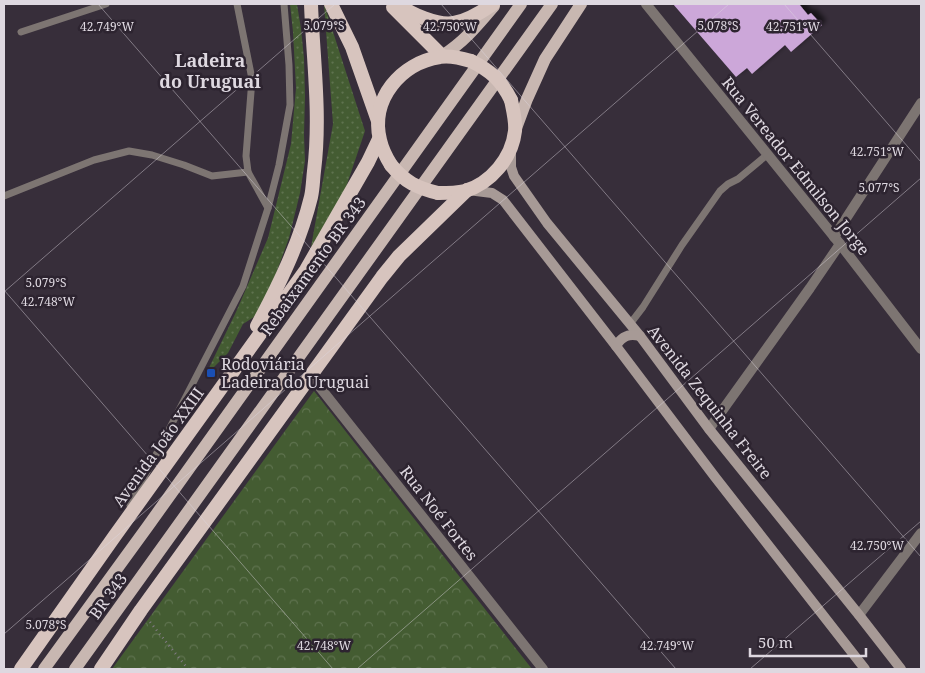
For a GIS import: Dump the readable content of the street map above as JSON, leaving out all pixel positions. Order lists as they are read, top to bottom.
{
  "streets": {
    "highway": ["Avenida João XXIII"],
    "main road": ["Rebaixamento BR 343", "Avenida Zequinha Freire", "BR 343"],
    "street": ["Rua Vereador Edmilson Jorge", "Rua Noé Fortes"]
  },
  "crossings": [
    ["Avenida Zequinha Freire", "Avenida João XXIII"]
  ],
  "districts": ["Ladeira do Uruguai"],
  "places": {
    "transit": ["Rodoviária Ladeira do Uruguai"]
  },
  "scale_bar": "50 m",
  "coordinates": [
    "5.079°S",
    "5.078°S",
    "42.750°W",
    "42.751°W",
    "42.749°W",
    "5.077°S",
    "42.748°W"
  ]
}
